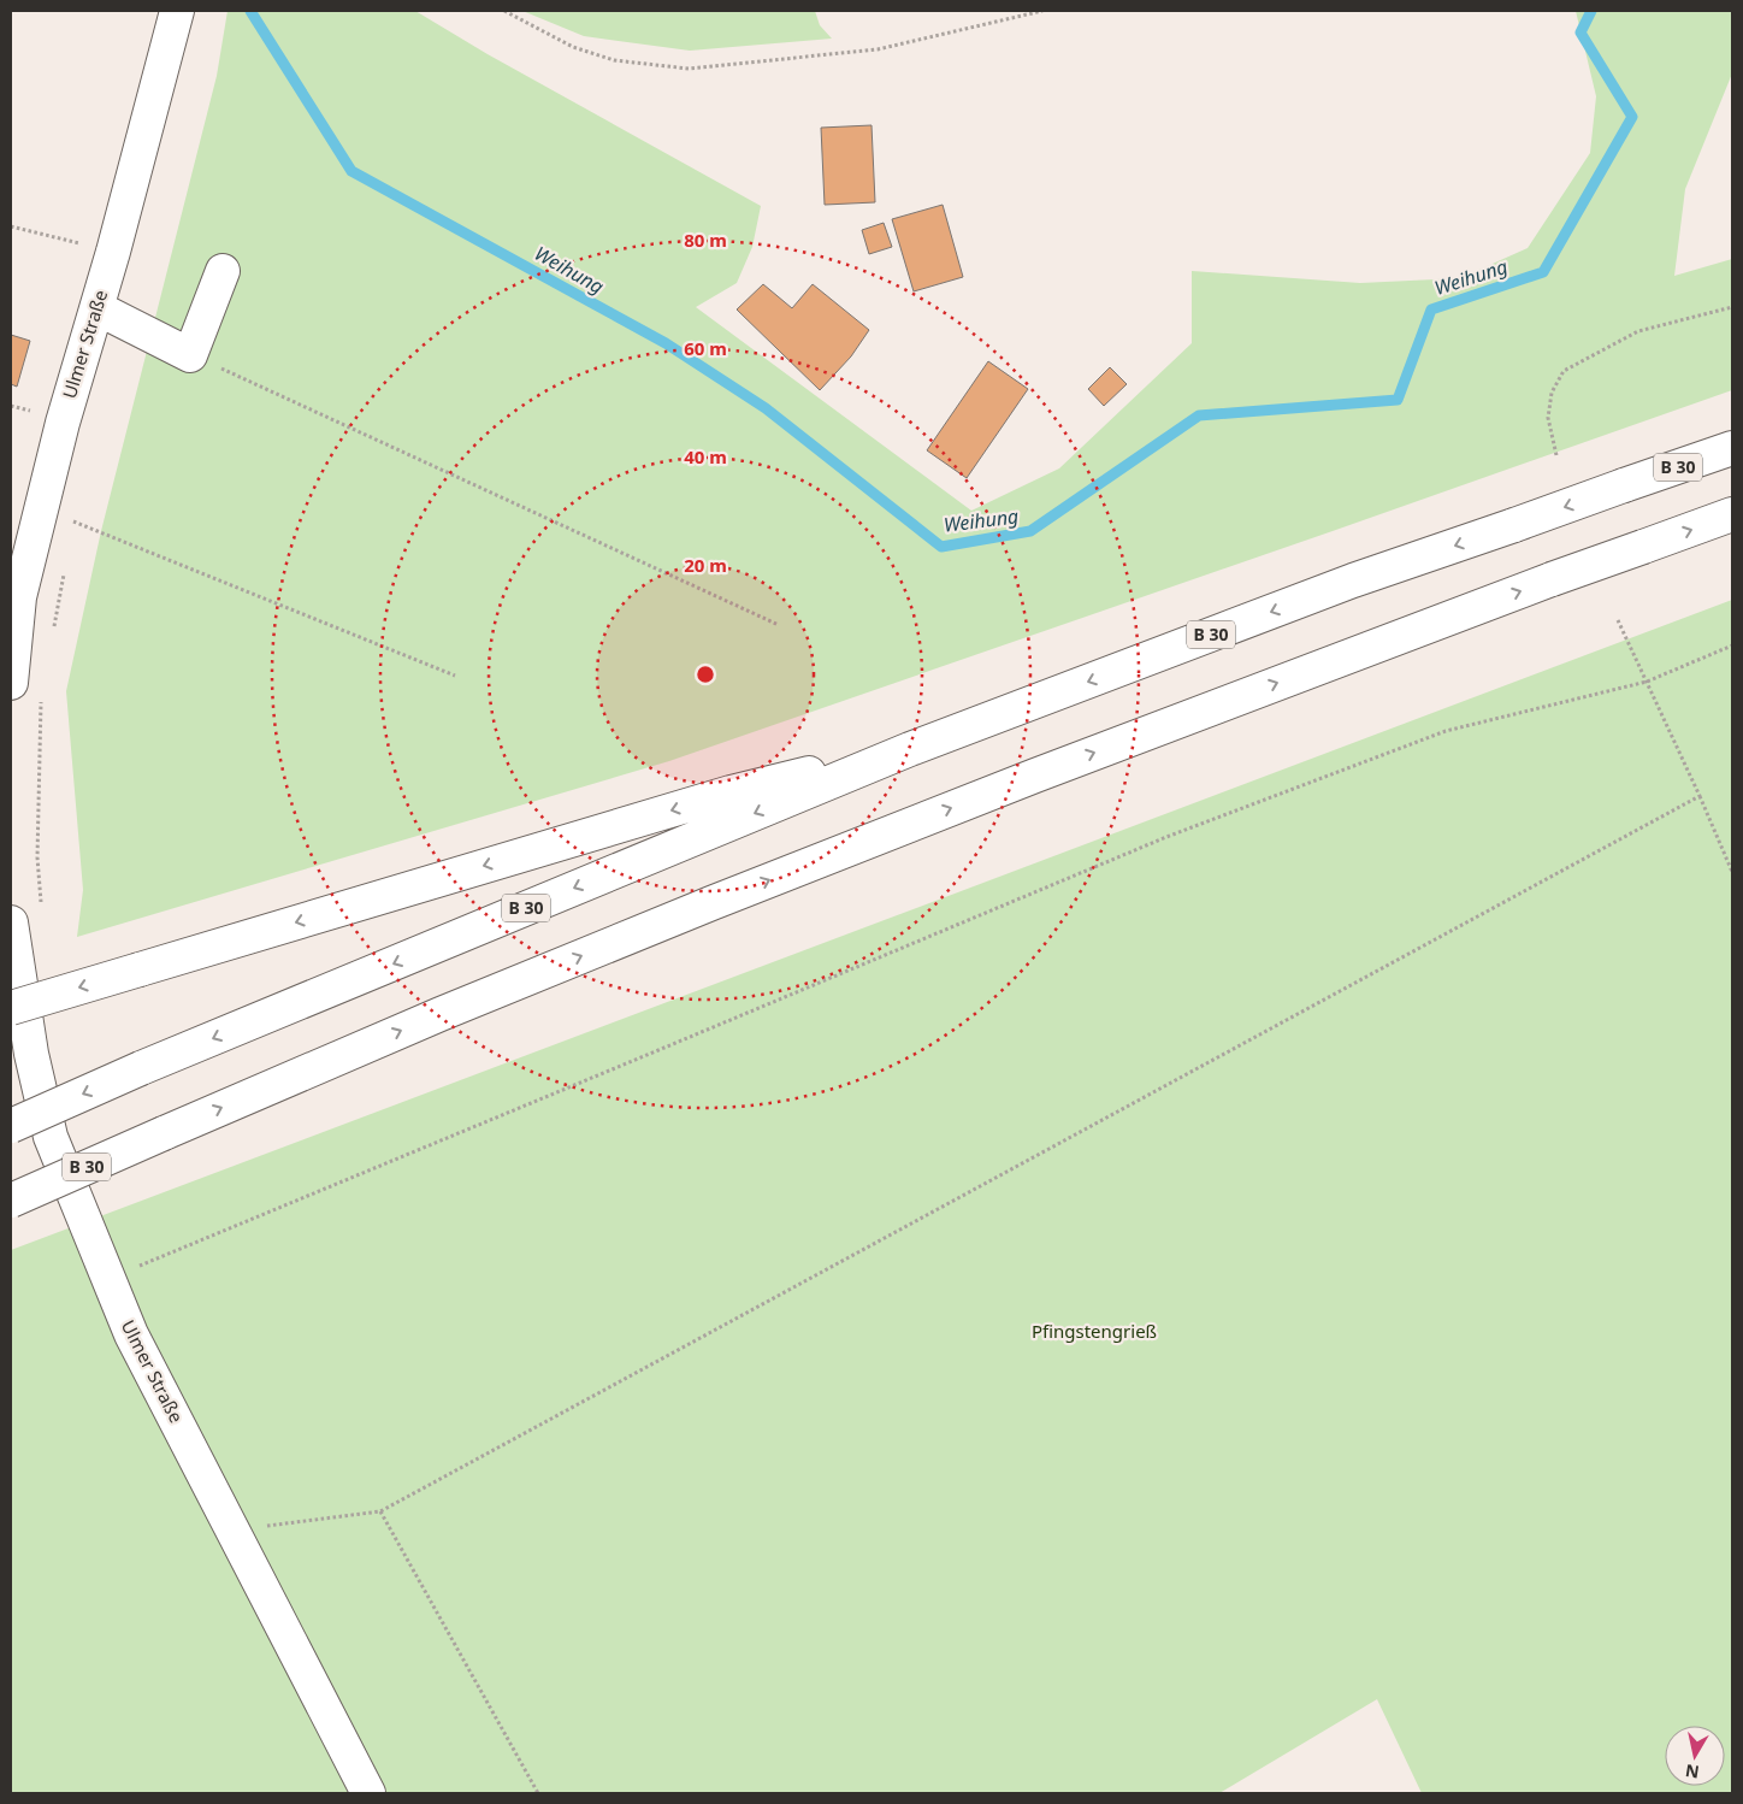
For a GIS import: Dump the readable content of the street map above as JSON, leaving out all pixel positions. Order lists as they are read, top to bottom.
{
  "streets": {
    "main road": ["Ulmer Straße", "B 30"]
  },
  "water": ["Weihung"],
  "parks": ["Pfingstengrieß"],
  "north": "bottom",
  "rings": [
    "80 m",
    "60 m",
    "40 m",
    "20 m"
  ]
}
